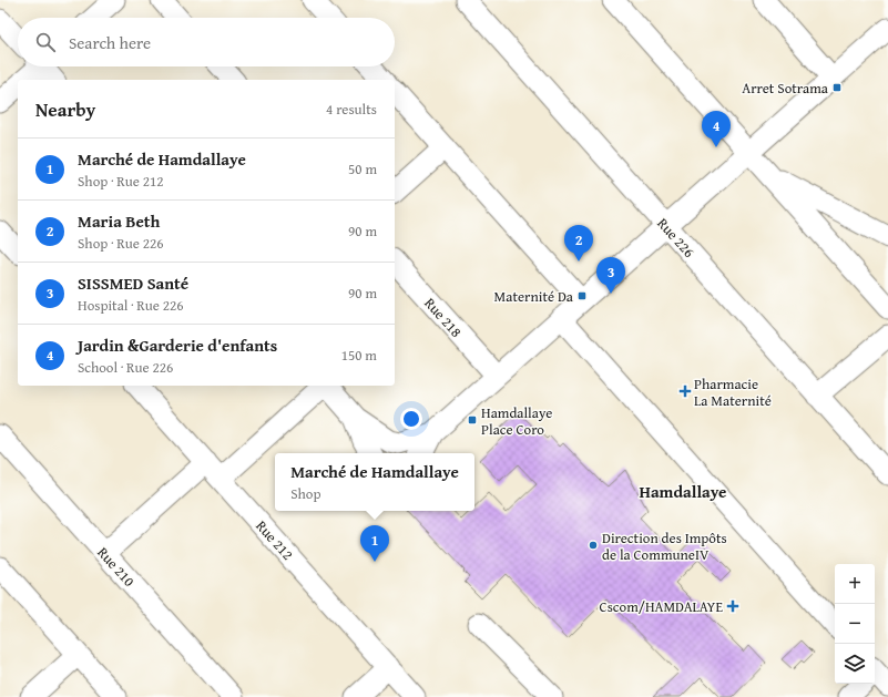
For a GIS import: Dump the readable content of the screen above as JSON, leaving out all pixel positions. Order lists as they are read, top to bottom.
{
  "streets": {
    "street": [
      "Rue 226",
      "Rue 218",
      "Rue 212",
      "Rue 210"
    ]
  },
  "districts": ["Hamdallaye"],
  "places": {
    "transit": ["Arret Sotrama", "Maternité Da", "Hamdallaye Place Coro"],
    "health": ["Pharmacie La Maternité", "Cscom/HAMDALAYE"],
    "other": ["Direction des Impôts de la CommuneIV"]
  },
  "page": {
    "search": "Search here",
    "heading": ["Nearby", "4 results"],
    "pins": [
      "4",
      "2",
      "3",
      "1"
    ],
    "list": [
      {
        "mark": "1",
        "name": "Marché de Hamdallaye",
        "note": "Shop · Rue 212",
        "value": "50 m"
      },
      {
        "mark": "2",
        "name": "Maria Beth",
        "note": "Shop · Rue 226",
        "value": "90 m"
      },
      {
        "mark": "3",
        "name": "SISSMED Santé",
        "note": "Hospital · Rue 226",
        "value": "90 m"
      },
      {
        "mark": "4",
        "name": "Jardin &Garderie d'enfants",
        "note": "School · Rue 226",
        "value": "150 m"
      }
    ],
    "popup": ["Marché de Hamdallaye", "Shop"],
    "map_buttons": ["+", "−"]
  }
}
